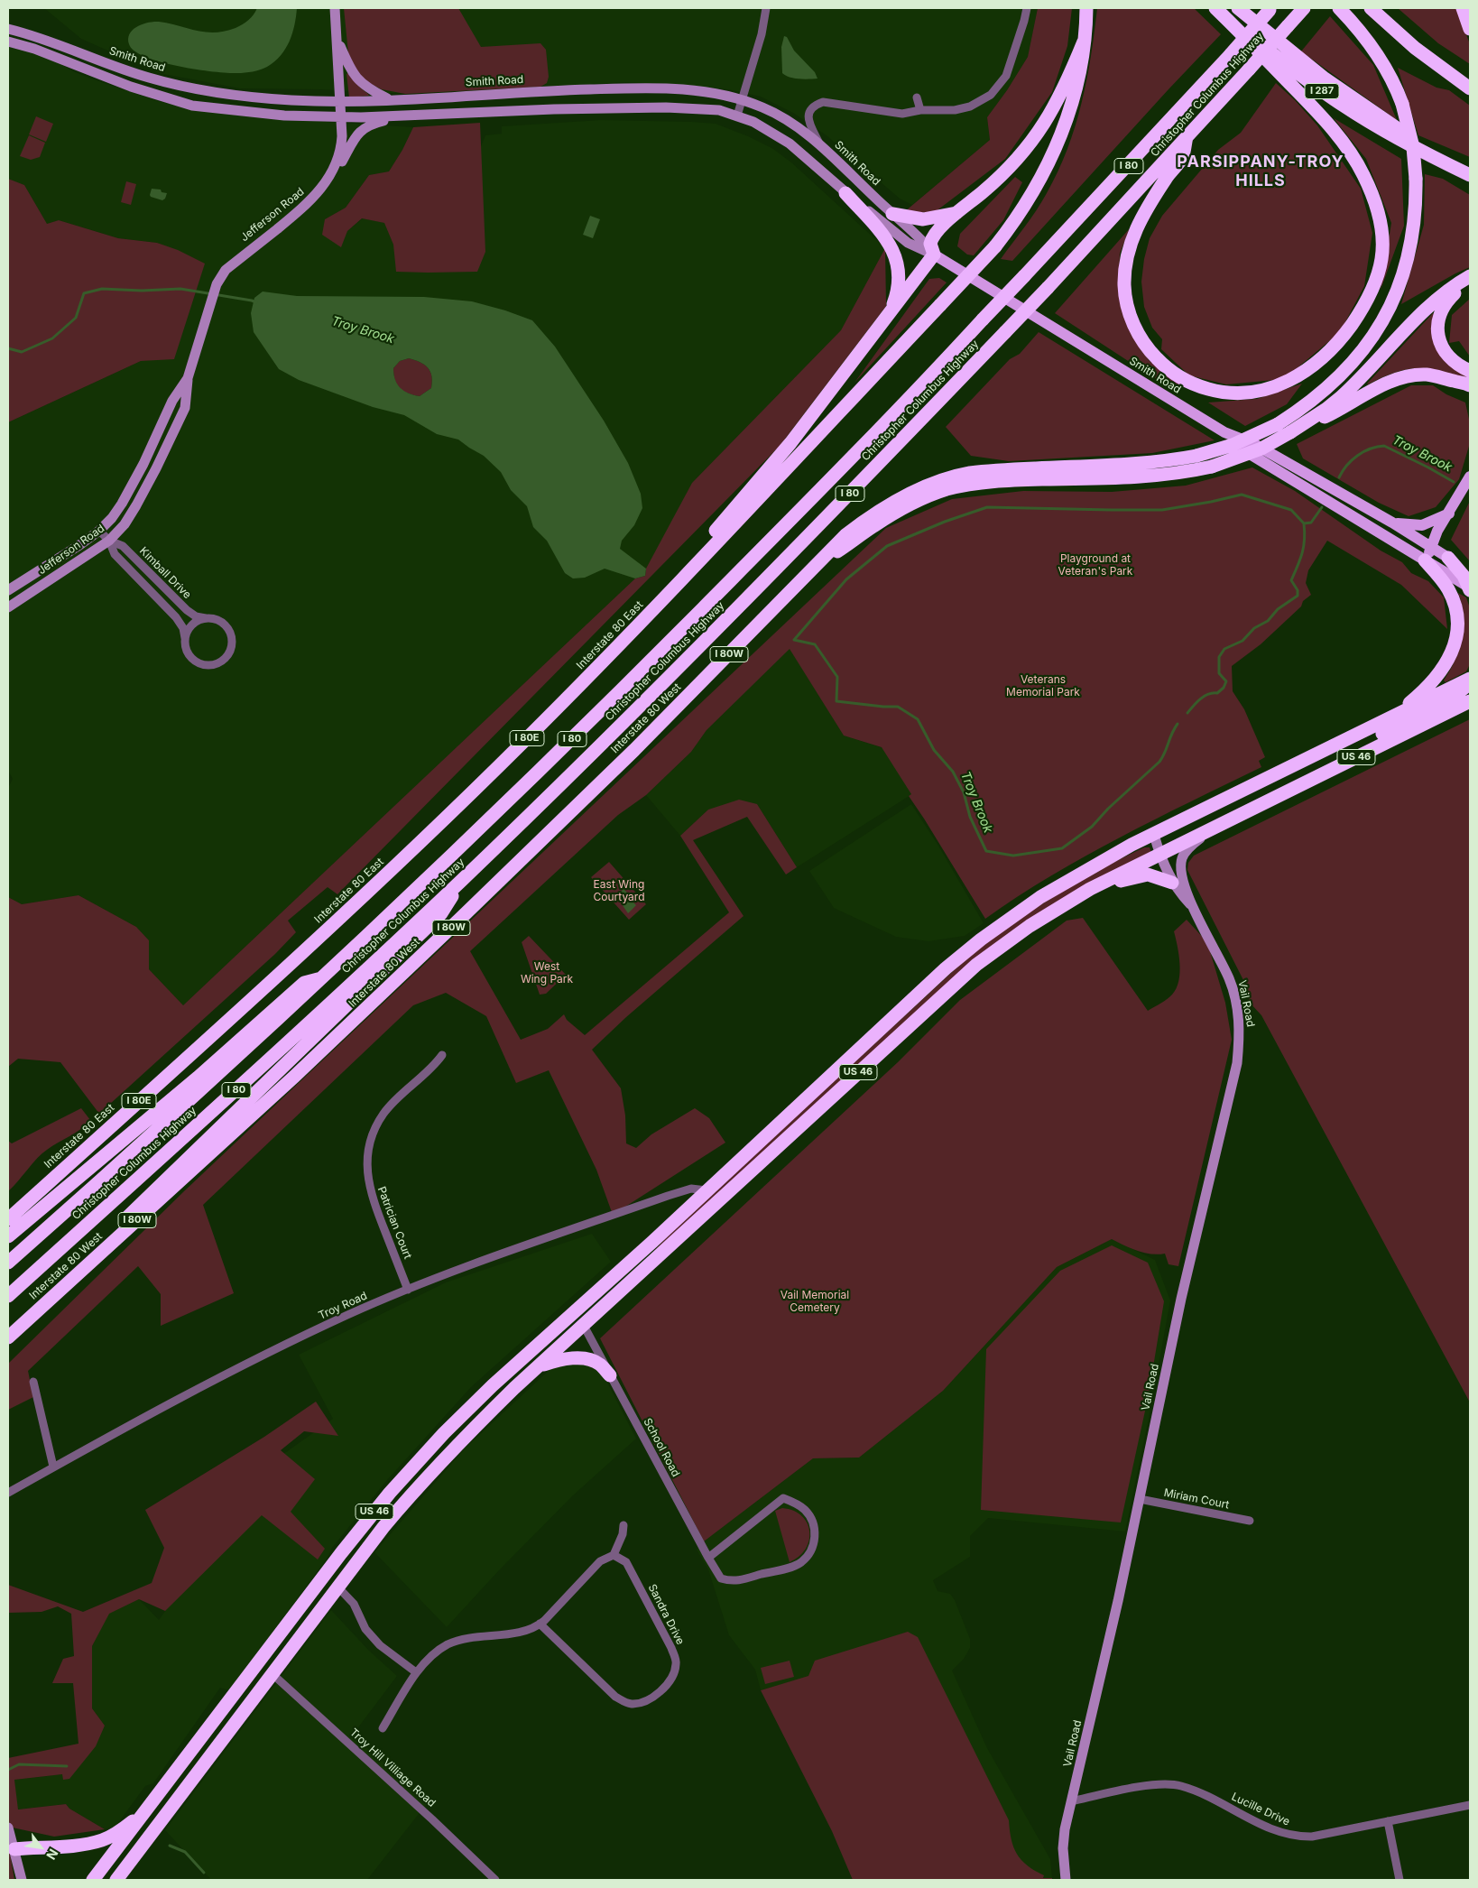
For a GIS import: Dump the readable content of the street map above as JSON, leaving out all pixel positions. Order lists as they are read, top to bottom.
{
  "streets": {
    "highway": [
      "I 287",
      "Christopher Columbus Highway",
      "I 80",
      "Interstate 80 East",
      "I 80W",
      "Interstate 80 West",
      "I 80E",
      "US 46"
    ],
    "main road": ["Smith Road"],
    "street": [
      "Jefferson Road",
      "Kimball Drive",
      "Vail Road",
      "Patrician Court",
      "Troy Road",
      "School Road",
      "Miriam Court",
      "Sandra Drive",
      "Troy Hill Villiage Road",
      "Lucille Drive"
    ]
  },
  "crossings": [
    ["Smith Road", "Jefferson Road"],
    ["Jefferson Road", "Kimball Drive"],
    ["US 46", "Vail Road"],
    ["US 46", "Troy Road"],
    ["US 46", "School Road"],
    ["US 46", "Troy Hill Villiage Road"],
    ["Vail Road", "Miriam Court"],
    ["Vail Road", "Lucille Drive"],
    ["Patrician Court", "Troy Road"]
  ],
  "districts": ["PARSIPPANY-TROY HILLS"],
  "water": ["Troy Brook"],
  "parks": [
    "Playground at Veteran's Park",
    "Veterans Memorial Park",
    "East Wing Courtyard",
    "West Wing Park",
    "Vail Memorial Cemetery"
  ],
  "north": "bottom right"
}
